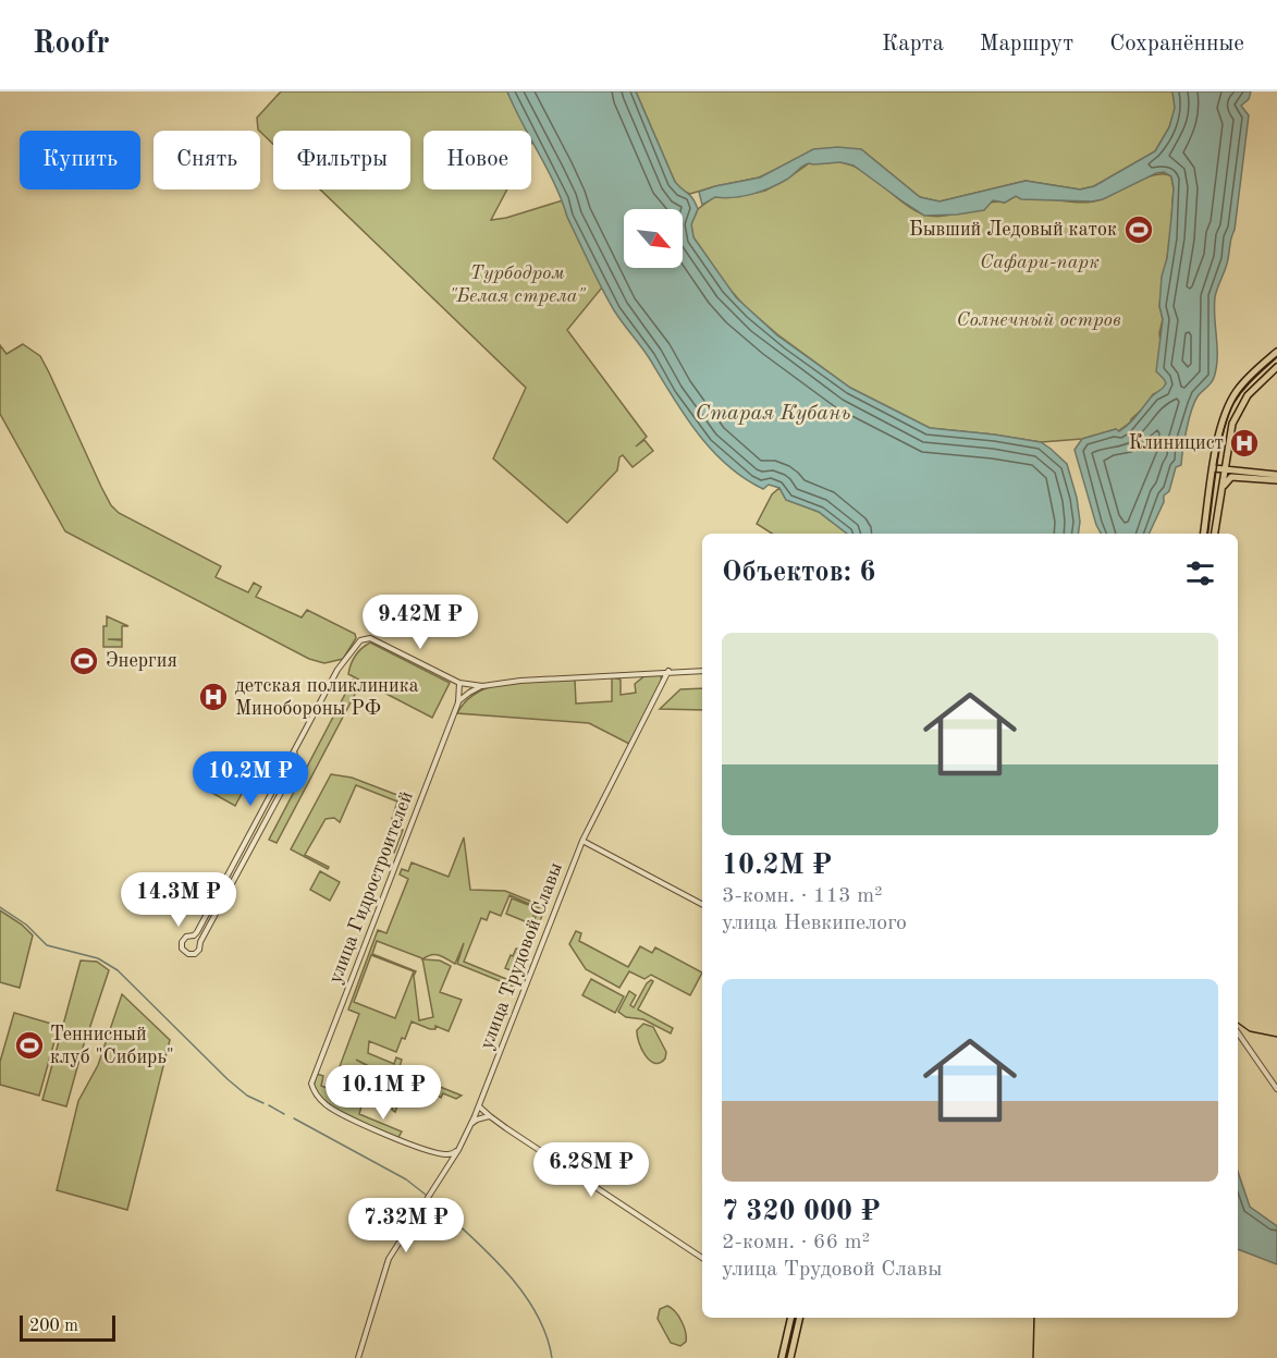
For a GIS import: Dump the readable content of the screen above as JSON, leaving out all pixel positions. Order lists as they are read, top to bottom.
{
  "streets": {
    "street": ["улица Гидростроителей", "улица Трудовой Славы"]
  },
  "crossings": [
    ["улица Гидростроителей", "улица Трудовой Славы"]
  ],
  "water": ["Старая Кубань"],
  "parks": ["Сафари-парк", "Турбодром \"Белая стрела\"", "Солнечный остров"],
  "places": {
    "sports": ["Бывший Ледовый каток", "Энергия", "Теннисный клуб \"Сибирь\""],
    "hospital": ["Клиницист", "детская поликлиника Минобороны РФ"]
  },
  "scale_bar": "200 m",
  "north": "bottom right",
  "page": {
    "header": "Roofr",
    "nav": ["Карта", "Маршрут", "Сохранённые"],
    "chip": [
      "Купить",
      "Снять",
      "Фильтры",
      "Новое"
    ],
    "heading": "Объектов: 6",
    "price": [
      "9.42M ₽",
      "10.2M ₽",
      "14.3M ₽",
      "10.1M ₽",
      "6.28M ₽",
      "7.32M ₽"
    ],
    "list": [
      {
        "name": "10.2M ₽",
        "note": "3-комн. · 113 m² · улица Невкипелого"
      },
      {
        "name": "7 320 000 ₽",
        "note": "2-комн. · 66 m² · улица Трудовой Славы"
      }
    ],
    "scale": "200 m"
  }
}
